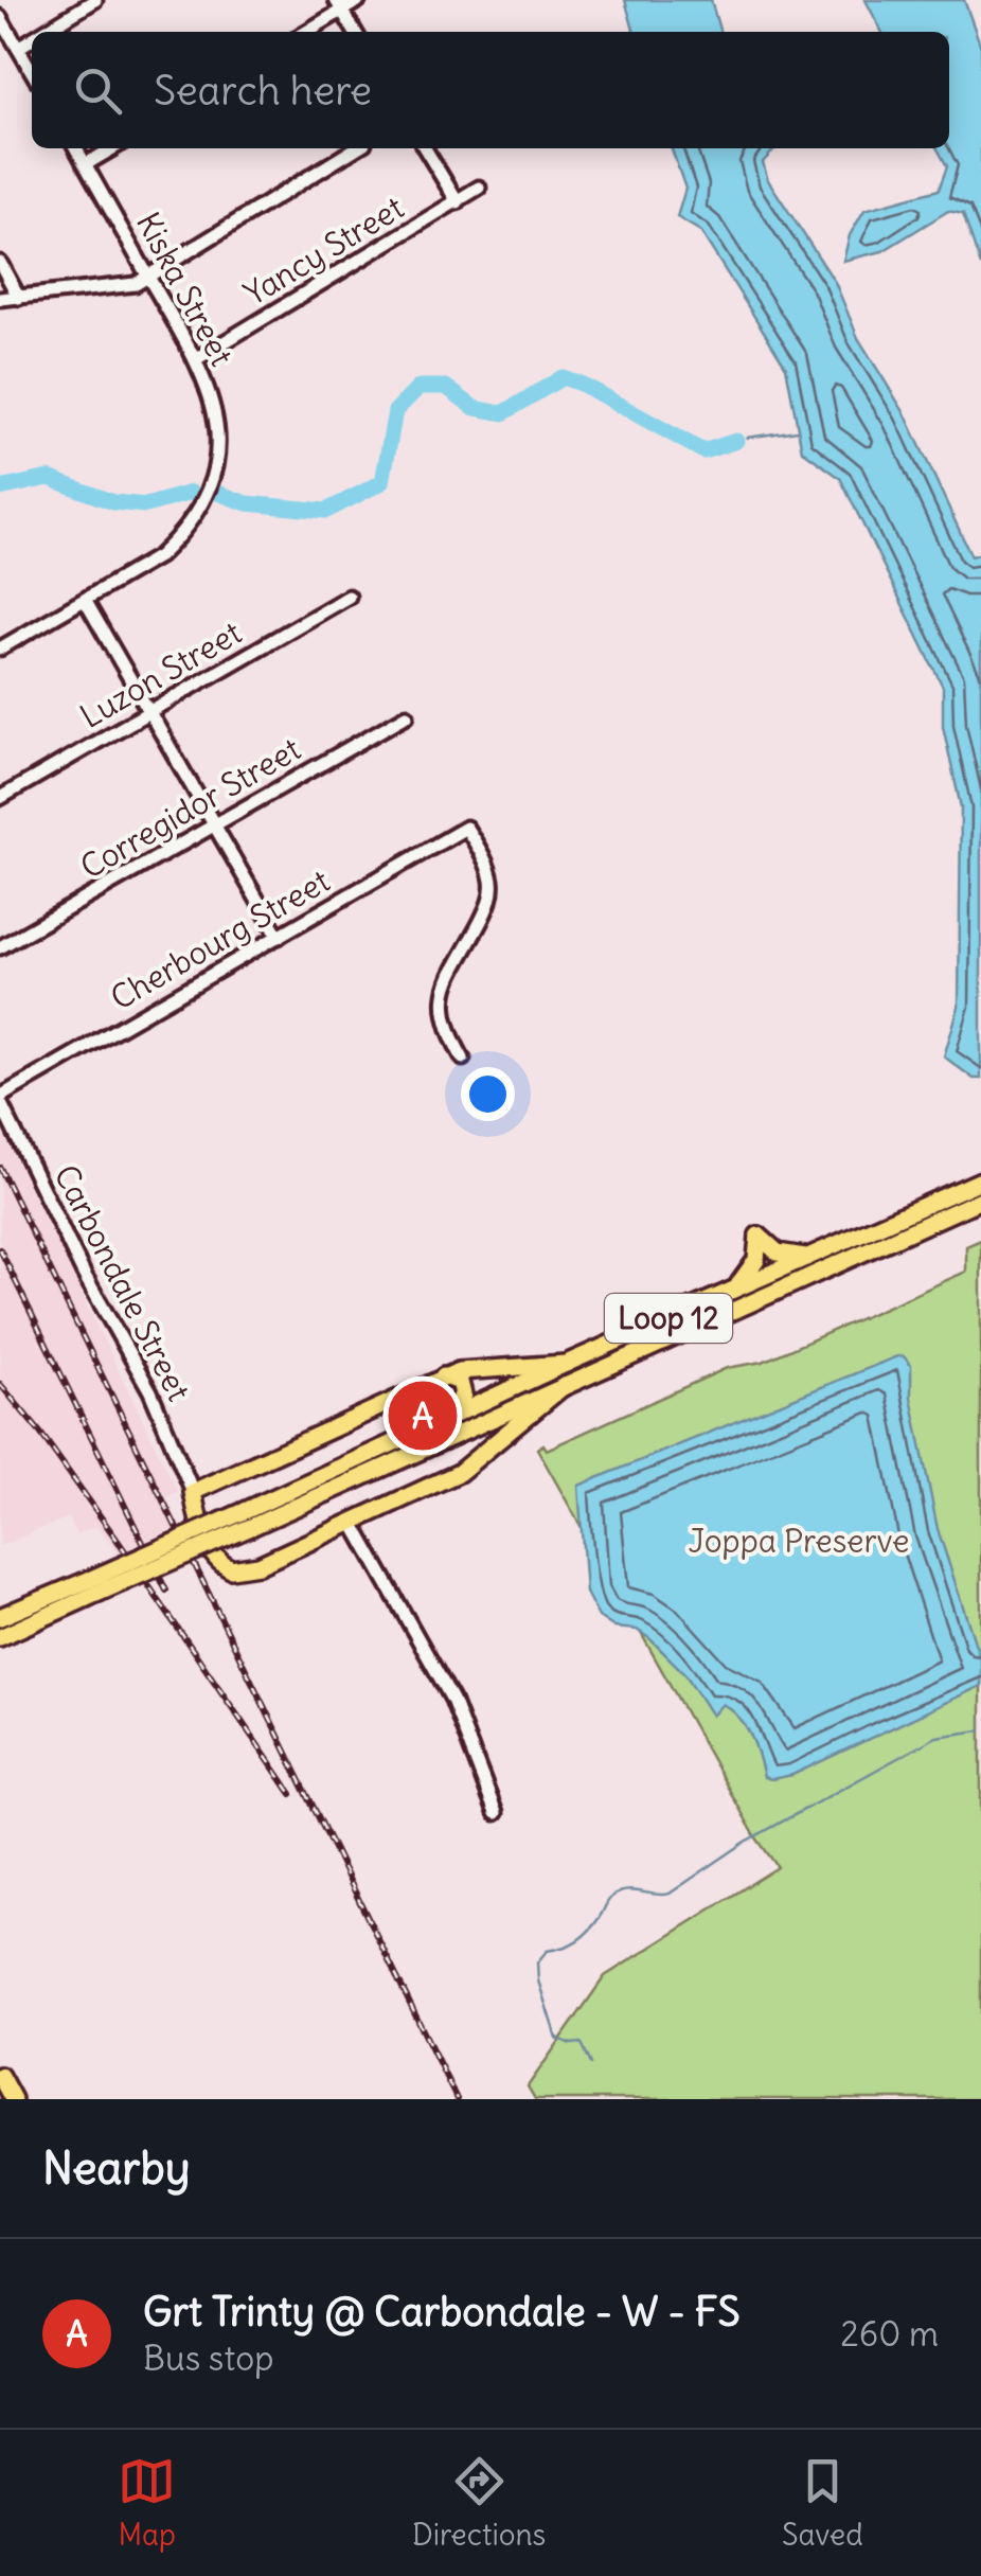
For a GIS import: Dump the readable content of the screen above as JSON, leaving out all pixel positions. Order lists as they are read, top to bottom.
{
  "streets": {
    "main road": ["Loop 12"],
    "street": [
      "Yancy Street",
      "Kiska Street",
      "Luzon Street",
      "Corregidor Street",
      "Cherbourg Street",
      "Carbondale Street"
    ]
  },
  "crossings": [
    ["Yancy Street", "Kiska Street"],
    ["Cherbourg Street", "Carbondale Street"]
  ],
  "parks": ["Joppa Preserve"],
  "page": {
    "search": "Search here",
    "pins": "A",
    "heading": "Nearby",
    "list": [
      {
        "mark": "A",
        "name": "Grt Trinty @ Carbondale - W - FS",
        "note": "Bus stop",
        "value": "260 m"
      }
    ],
    "nav": ["Map", "Directions", "Saved"]
  }
}
